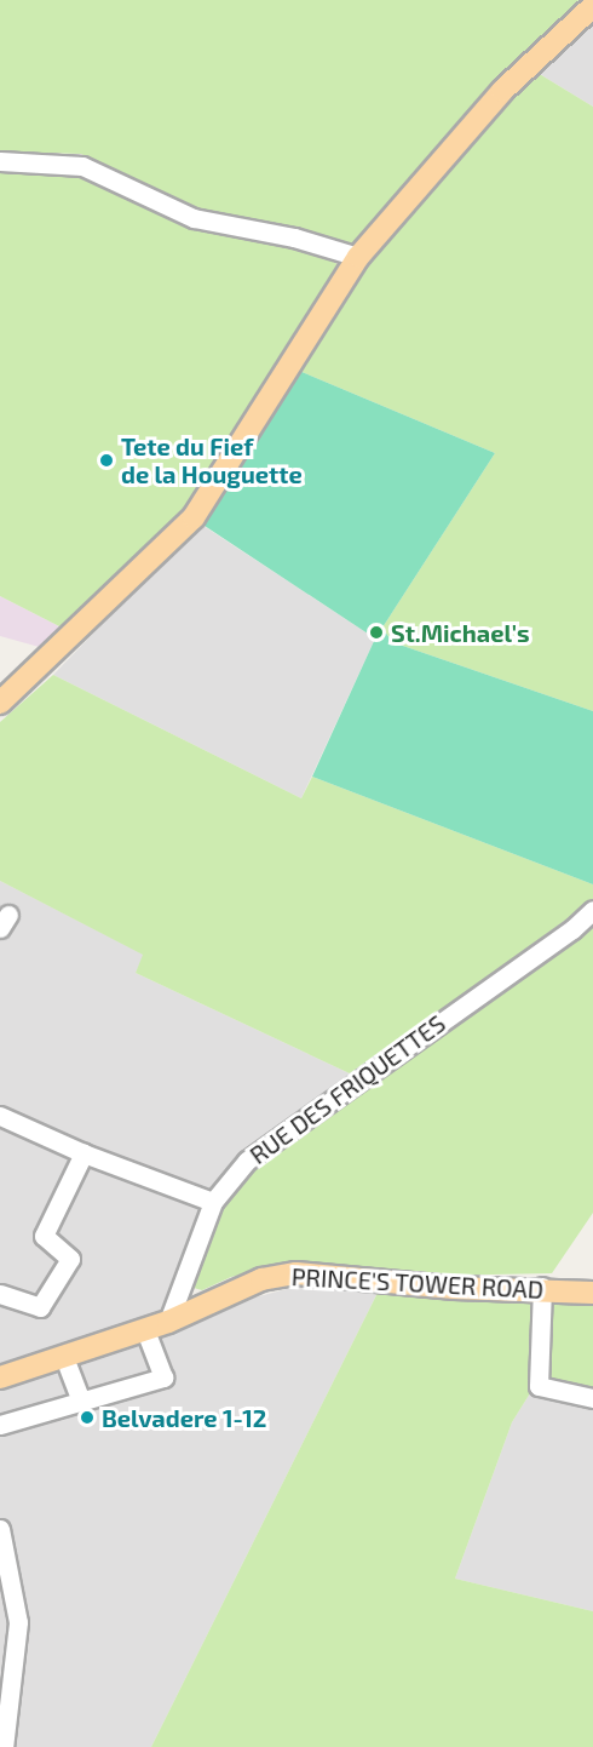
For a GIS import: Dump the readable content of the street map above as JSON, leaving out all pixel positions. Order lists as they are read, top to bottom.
{
  "streets": {
    "main road": ["PRINCE'S TOWER ROAD"],
    "street": ["RUE DES FRIQUETTES"]
  },
  "crossings": [
    ["RUE DES FRIQUETTES", "PRINCE'S TOWER ROAD"]
  ],
  "places": ["Tete du Fief de la Houguette", "St.Michael's", "Belvadere 1-12"]
}
